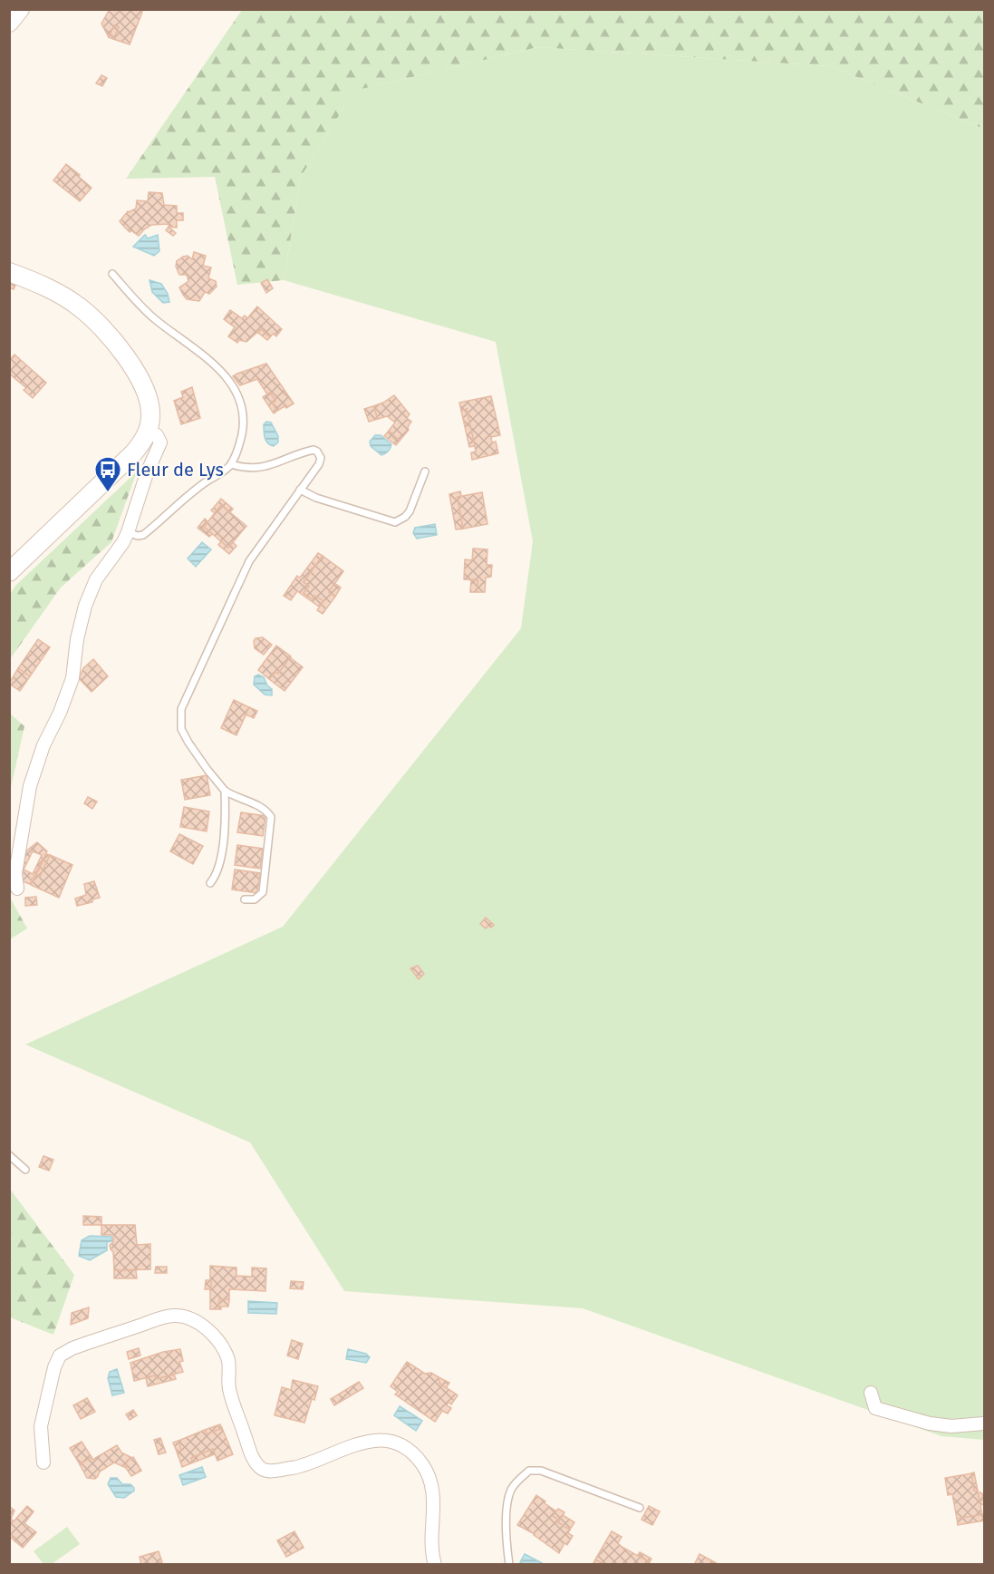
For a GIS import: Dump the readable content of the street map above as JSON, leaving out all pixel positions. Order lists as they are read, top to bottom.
{
  "places": {
    "bus stop": ["Fleur de Lys"]
  }
}
